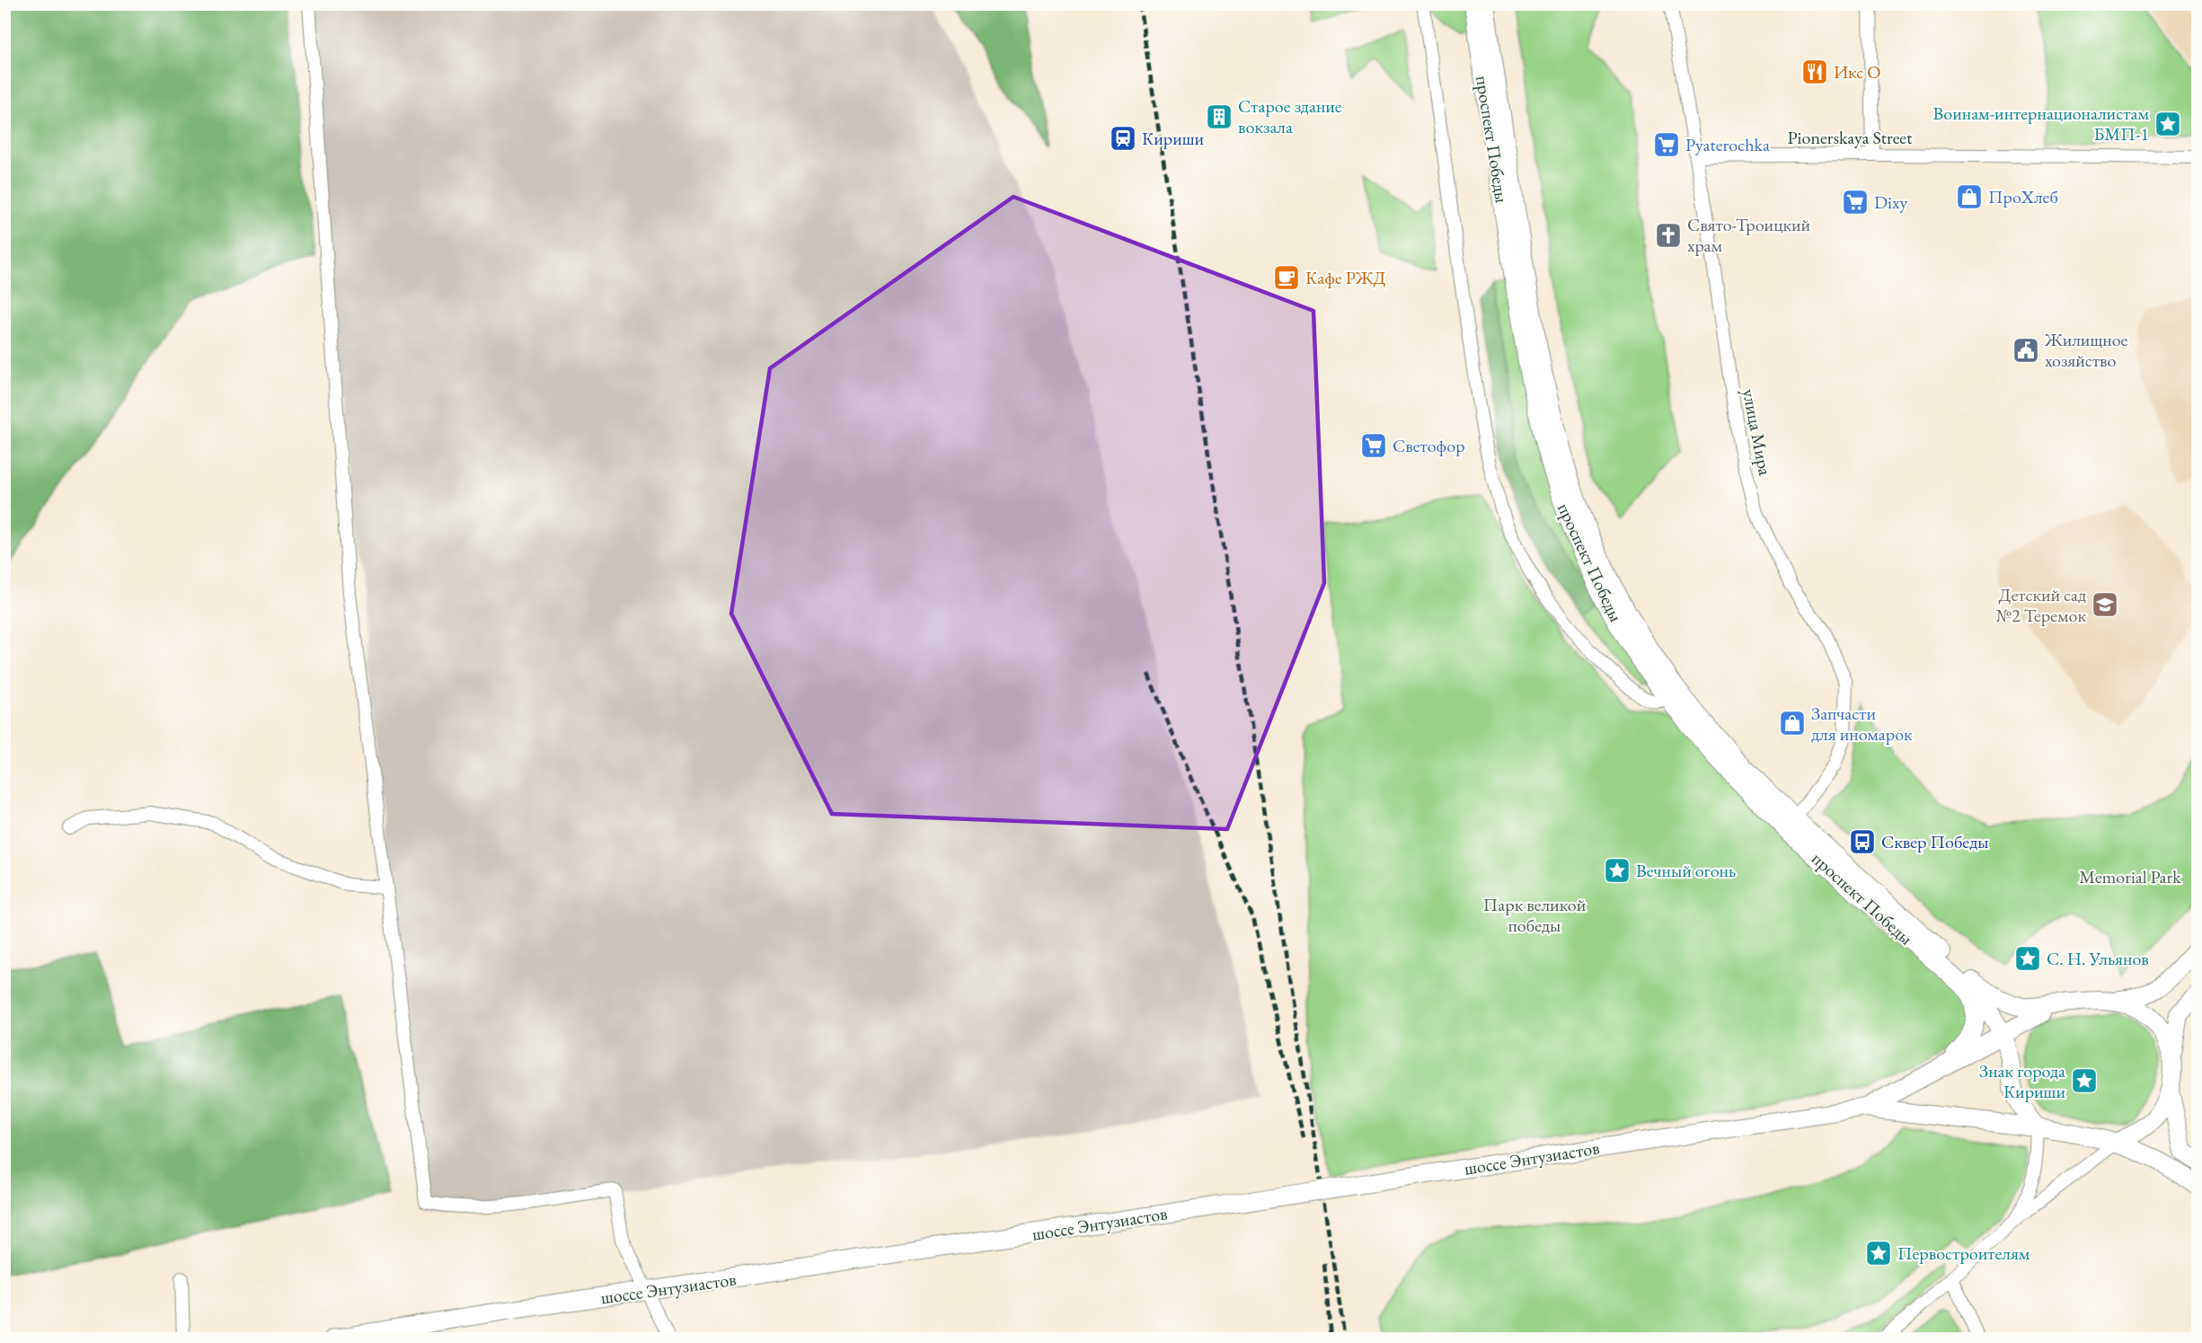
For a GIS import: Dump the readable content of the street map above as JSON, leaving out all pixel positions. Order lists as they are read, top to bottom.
{
  "streets": {
    "main road": ["проспект Победы", "шоссе Энтузиастов"],
    "street": ["Pionerskaya Street", "улица Мира"]
  },
  "crossings": [
    ["Pionerskaya Street", "улица Мира"],
    ["проспект Победы", "улица Мира"]
  ],
  "parks": ["Memorial Park", "Парк великой победы"],
  "places": {
    "restaurant": ["Икс О"],
    "building": ["Старое здание вокзала"],
    "place": [
      "Воинам-интернационалистам БМП-1",
      "Вечный огонь",
      "С. Н. Ульянов",
      "Знак города Кириши",
      "Первостроителям"
    ],
    "station": ["Кириши"],
    "supermarket": ["Pyaterochka", "Dixy", "Светофор"],
    "shop": ["ПроХлеб", "Запчасти для иномарок"],
    "church": ["Свято-Троицкий храм"],
    "cafe": ["Кафе РЖД"],
    "public building": ["Жилищное хозяйство"],
    "school or university": ["Детский сад №2 Теремок"],
    "bus stop": ["Сквер Победы"]
  }
}
